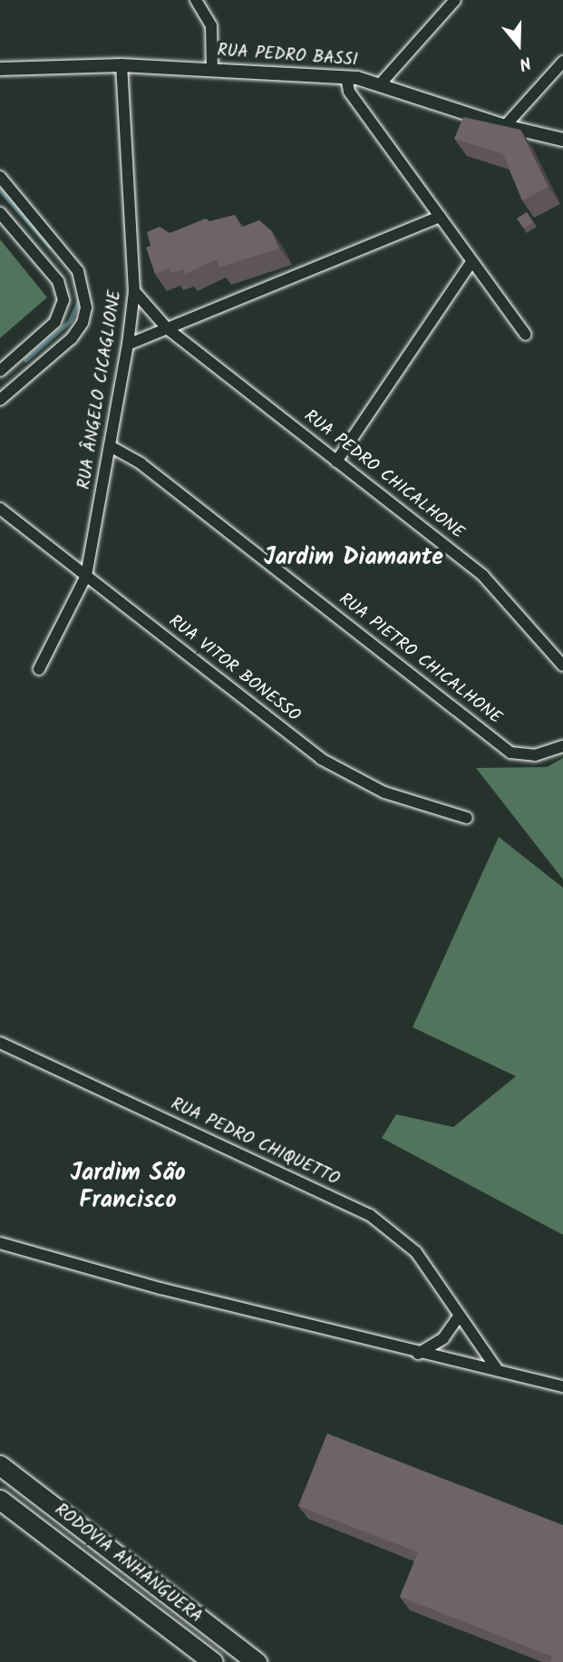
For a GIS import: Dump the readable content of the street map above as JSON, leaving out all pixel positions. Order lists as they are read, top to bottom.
{
  "streets": {
    "highway": ["RODOVIA ANHANGUERA"],
    "street": [
      "RUA PEDRO BASSI",
      "RUA ÂNGELO CICAGLIONE",
      "RUA PEDRO CHICALHONE",
      "RUA PIETRO CHICALHONE",
      "RUA VITOR BONESSO",
      "RUA PEDRO CHIQUETTO"
    ]
  },
  "crossings": [
    ["RUA PEDRO BASSI", "RUA ÂNGELO CICAGLIONE"],
    ["RUA ÂNGELO CICAGLIONE", "RUA PEDRO CHICALHONE"],
    ["RUA ÂNGELO CICAGLIONE", "RUA PIETRO CHICALHONE"],
    ["RUA ÂNGELO CICAGLIONE", "RUA VITOR BONESSO"]
  ],
  "districts": ["Jardim Diamante", "Jardim São Francisco"],
  "north": "bottom"
}
